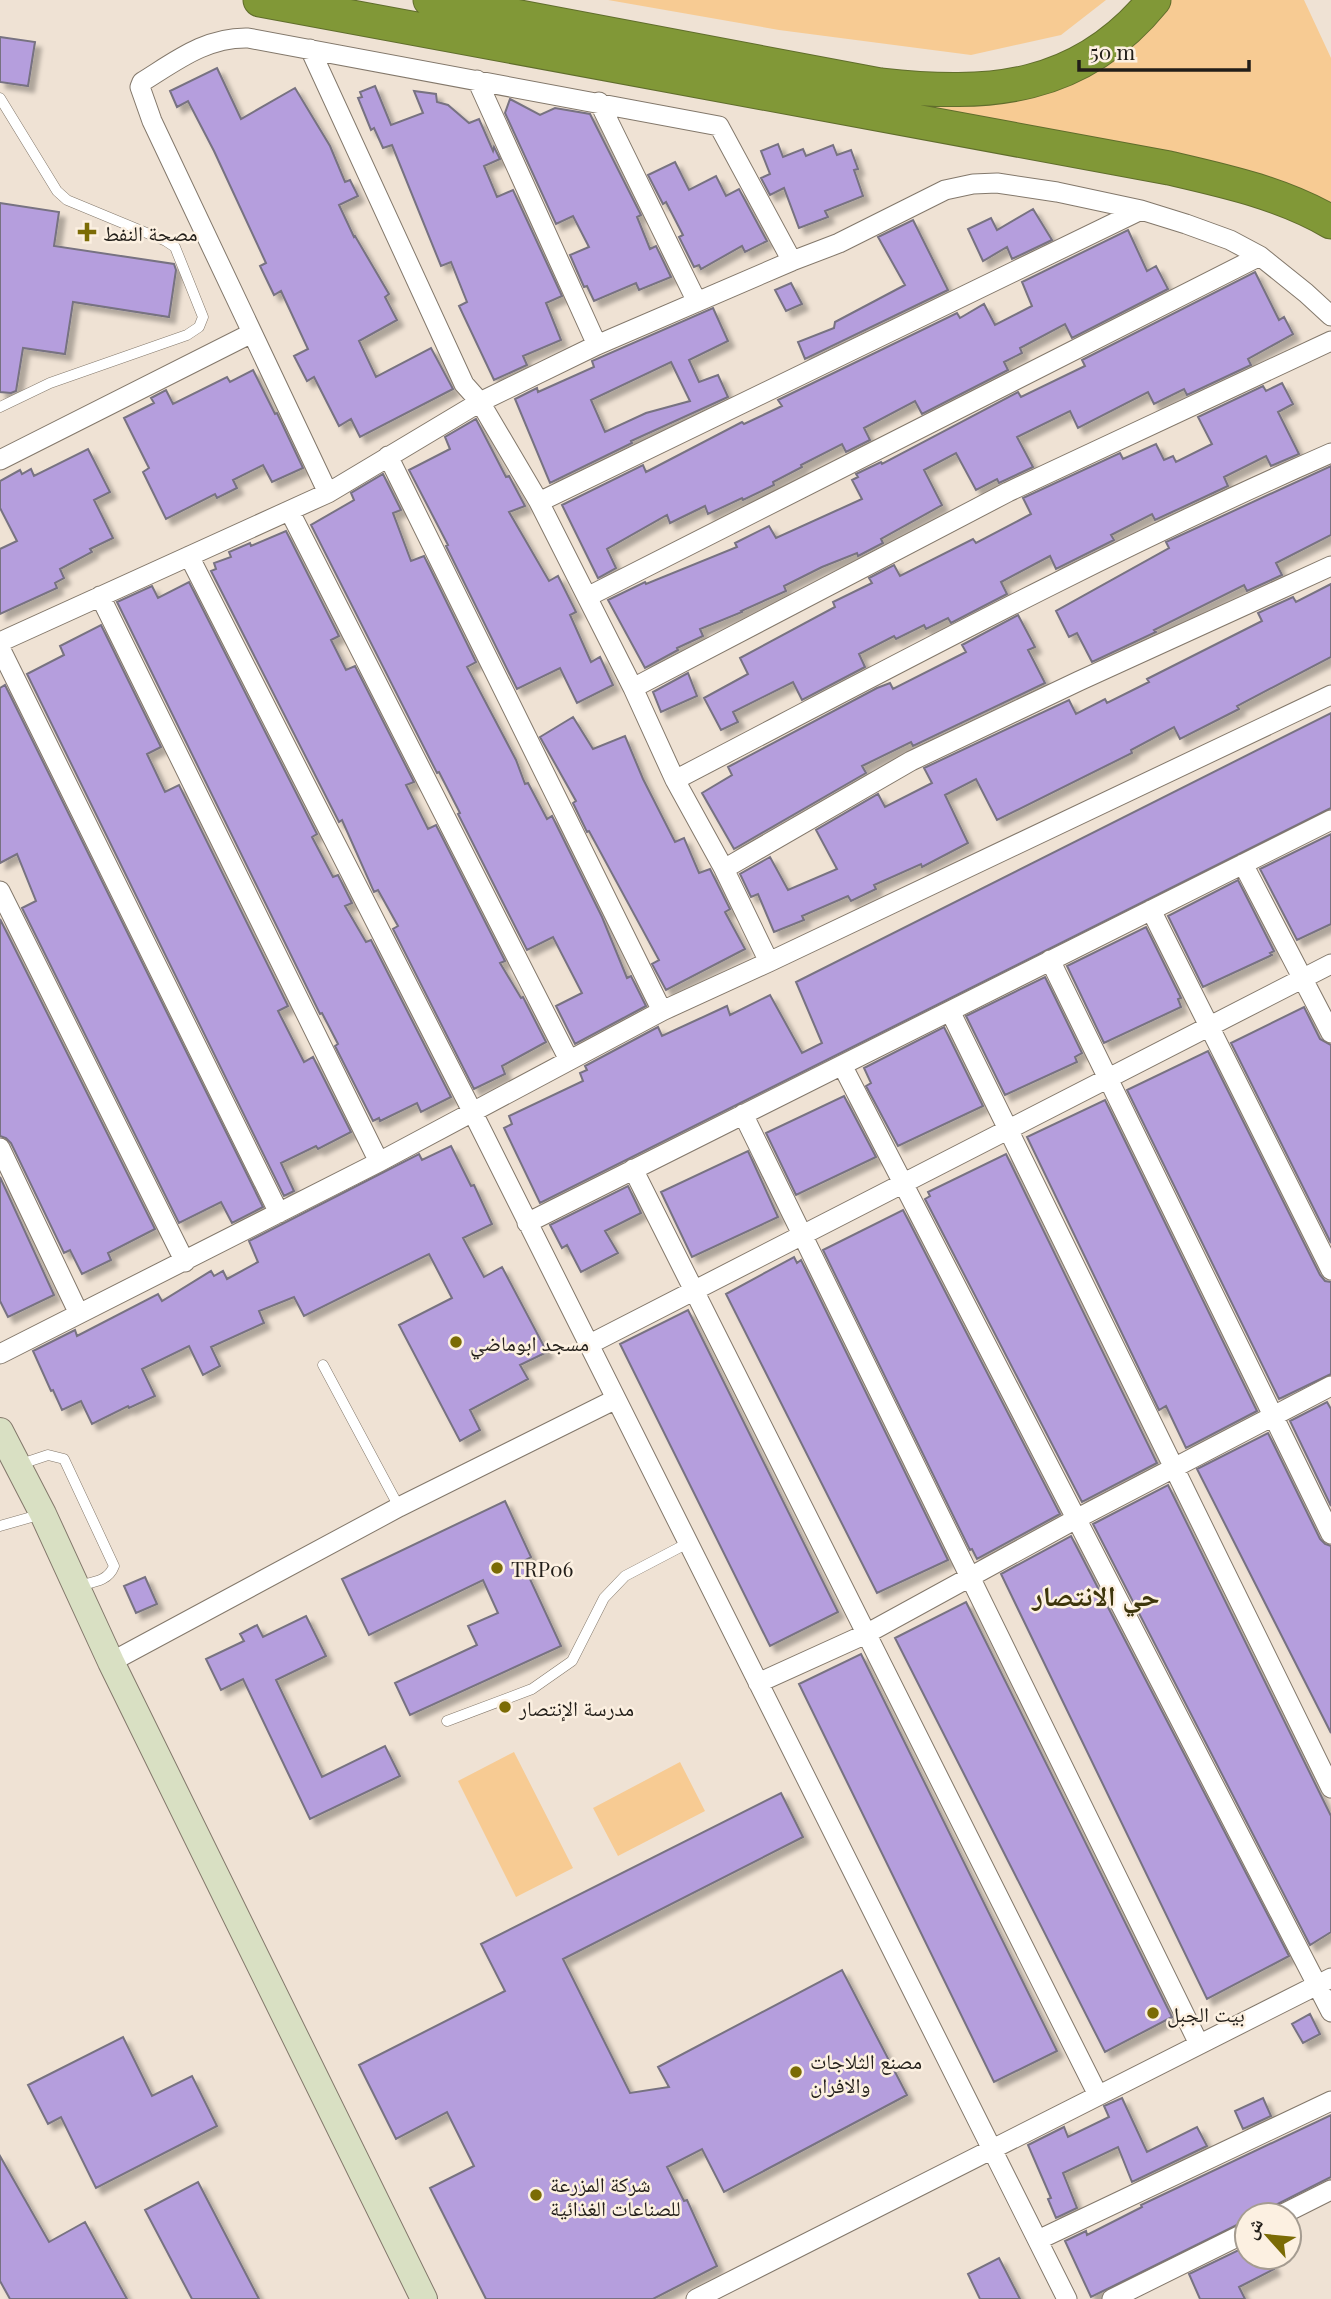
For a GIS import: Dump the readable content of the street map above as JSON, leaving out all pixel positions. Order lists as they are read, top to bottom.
{
  "districts": ["حي الانتصار"],
  "places": {
    "health": ["مصحة النفط"],
    "other": [
      "مسجد ابوماضي",
      "TRP06",
      "مدرسة الإنتصار",
      "بيت الجبل",
      "مصنع الثلاجات والافران",
      "شركة المزرعة للصناعات الغذائية"
    ]
  },
  "scale_bar": "50 m",
  "north": "top left"
}
